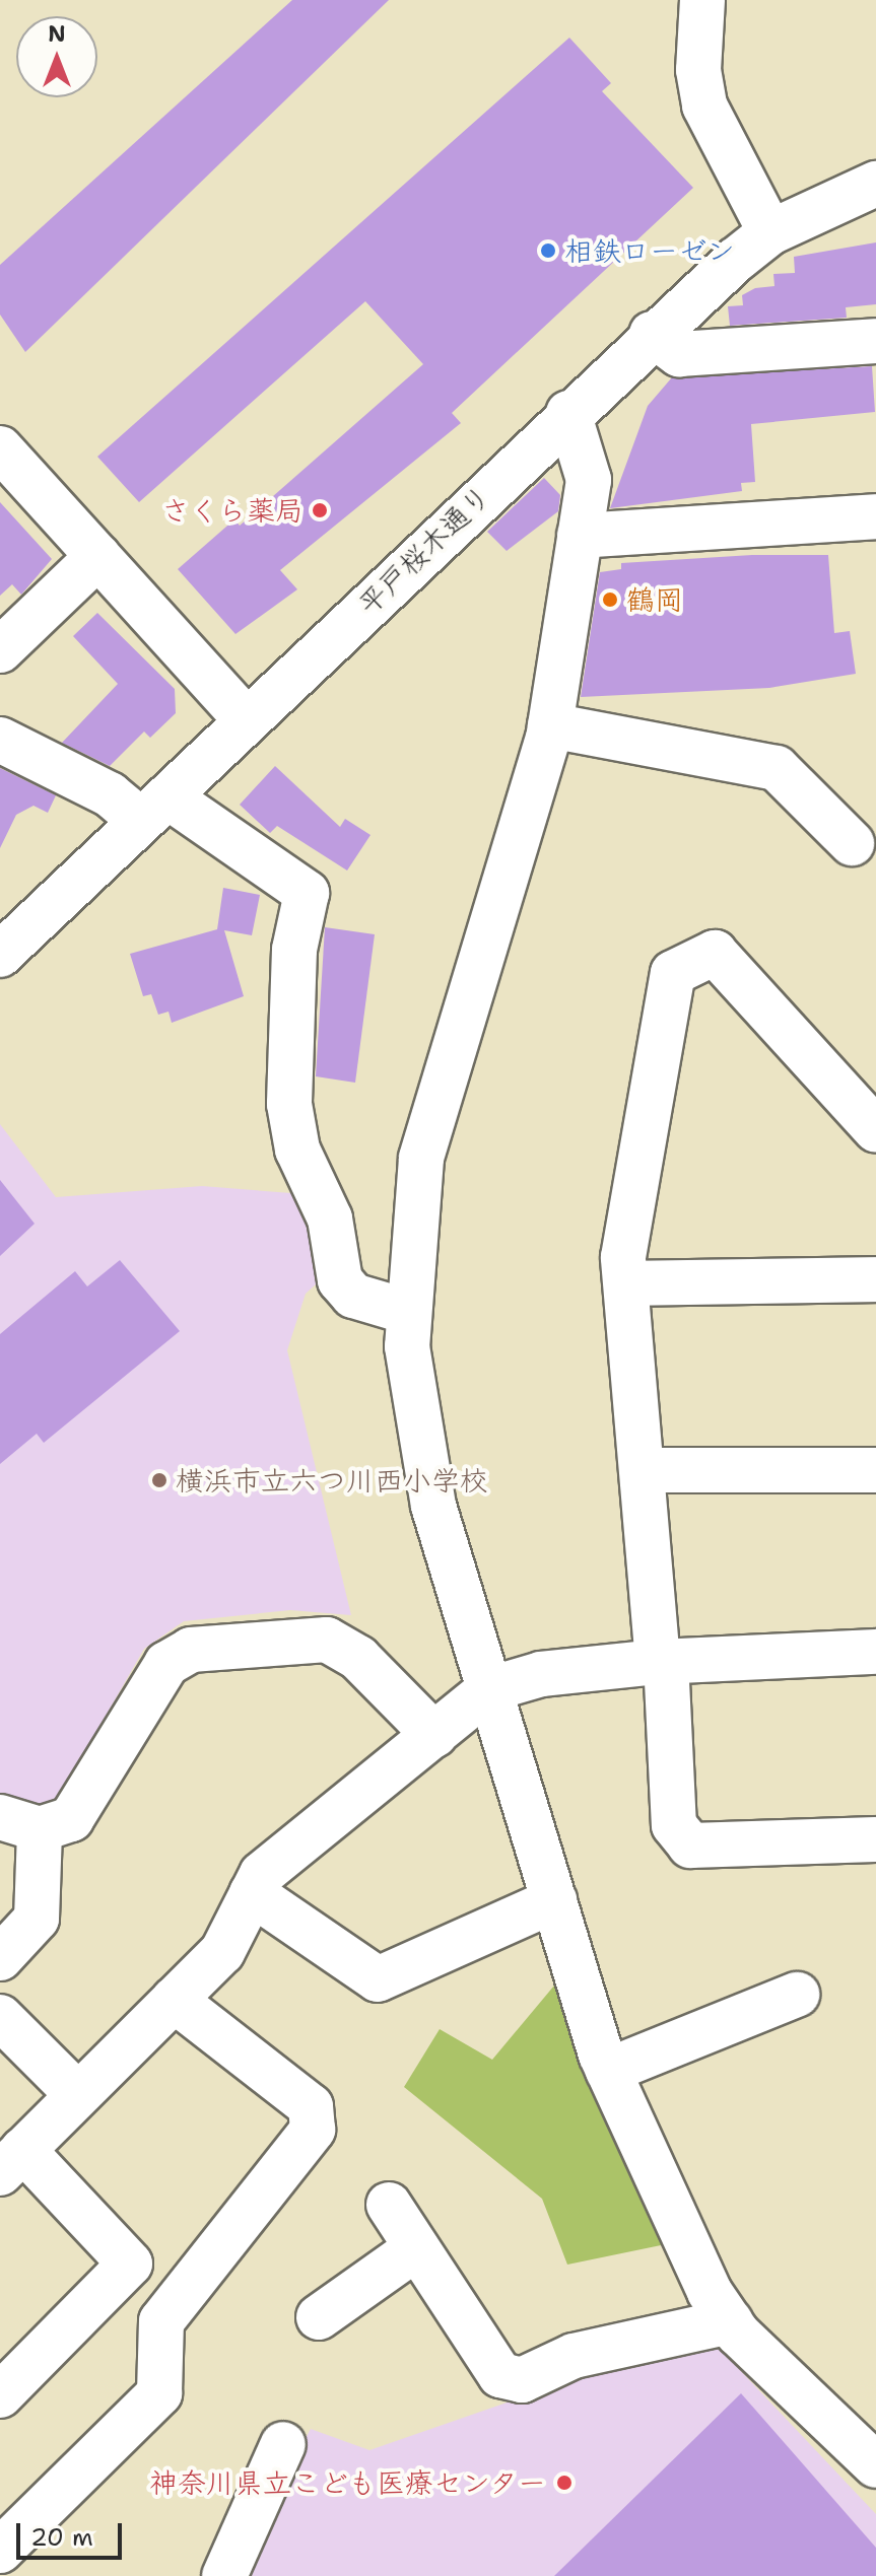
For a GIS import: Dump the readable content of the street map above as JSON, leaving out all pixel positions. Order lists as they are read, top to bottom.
{
  "streets": {
    "street": ["平戸桜木通り"]
  },
  "places": [
    "相鉄ローゼン",
    "さくら薬局",
    "鶴岡",
    "横浜市立六つ川西小学校",
    "神奈川県立こども医療センター"
  ],
  "scale_bar": "20 m",
  "north": "top"
}
